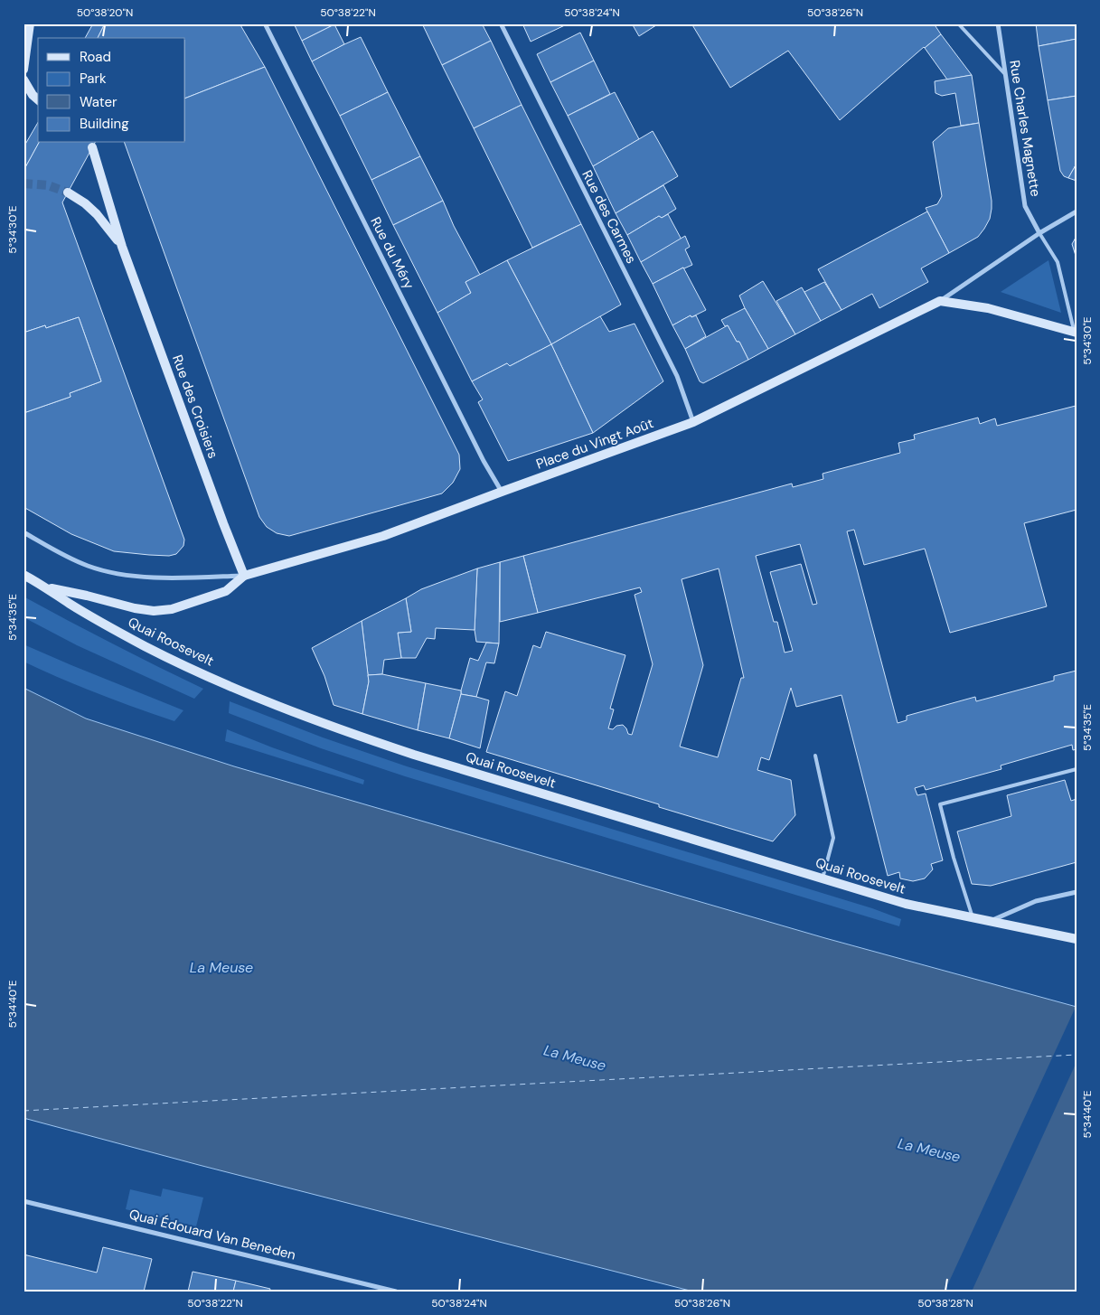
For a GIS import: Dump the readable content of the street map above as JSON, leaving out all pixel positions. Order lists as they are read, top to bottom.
{
  "streets": {
    "street": [
      "Rue Charles Magnette",
      "Rue des Carmes",
      "Rue du Méry",
      "Rue des Croisiers",
      "Place du Vingt Août",
      "Quai Roosevelt",
      "Quai Édouard Van Beneden"
    ]
  },
  "crossings": [
    ["Rue Charles Magnette", "Place du Vingt Août"],
    ["Rue des Carmes", "Place du Vingt Août"],
    ["Rue du Méry", "Place du Vingt Août"],
    ["Rue des Croisiers", "Place du Vingt Août"]
  ],
  "water": ["La Meuse"],
  "legend": [
    "Road",
    "Park",
    "Water",
    "Building"
  ],
  "coordinates": [
    "50°38'20\"N",
    "50°38'22\"N",
    "50°38'24\"N",
    "50°38'26\"N",
    "5°34'30\"E",
    "5°34'35\"E",
    "5°34'40\"E",
    "50°38'28\"N"
  ]
}
